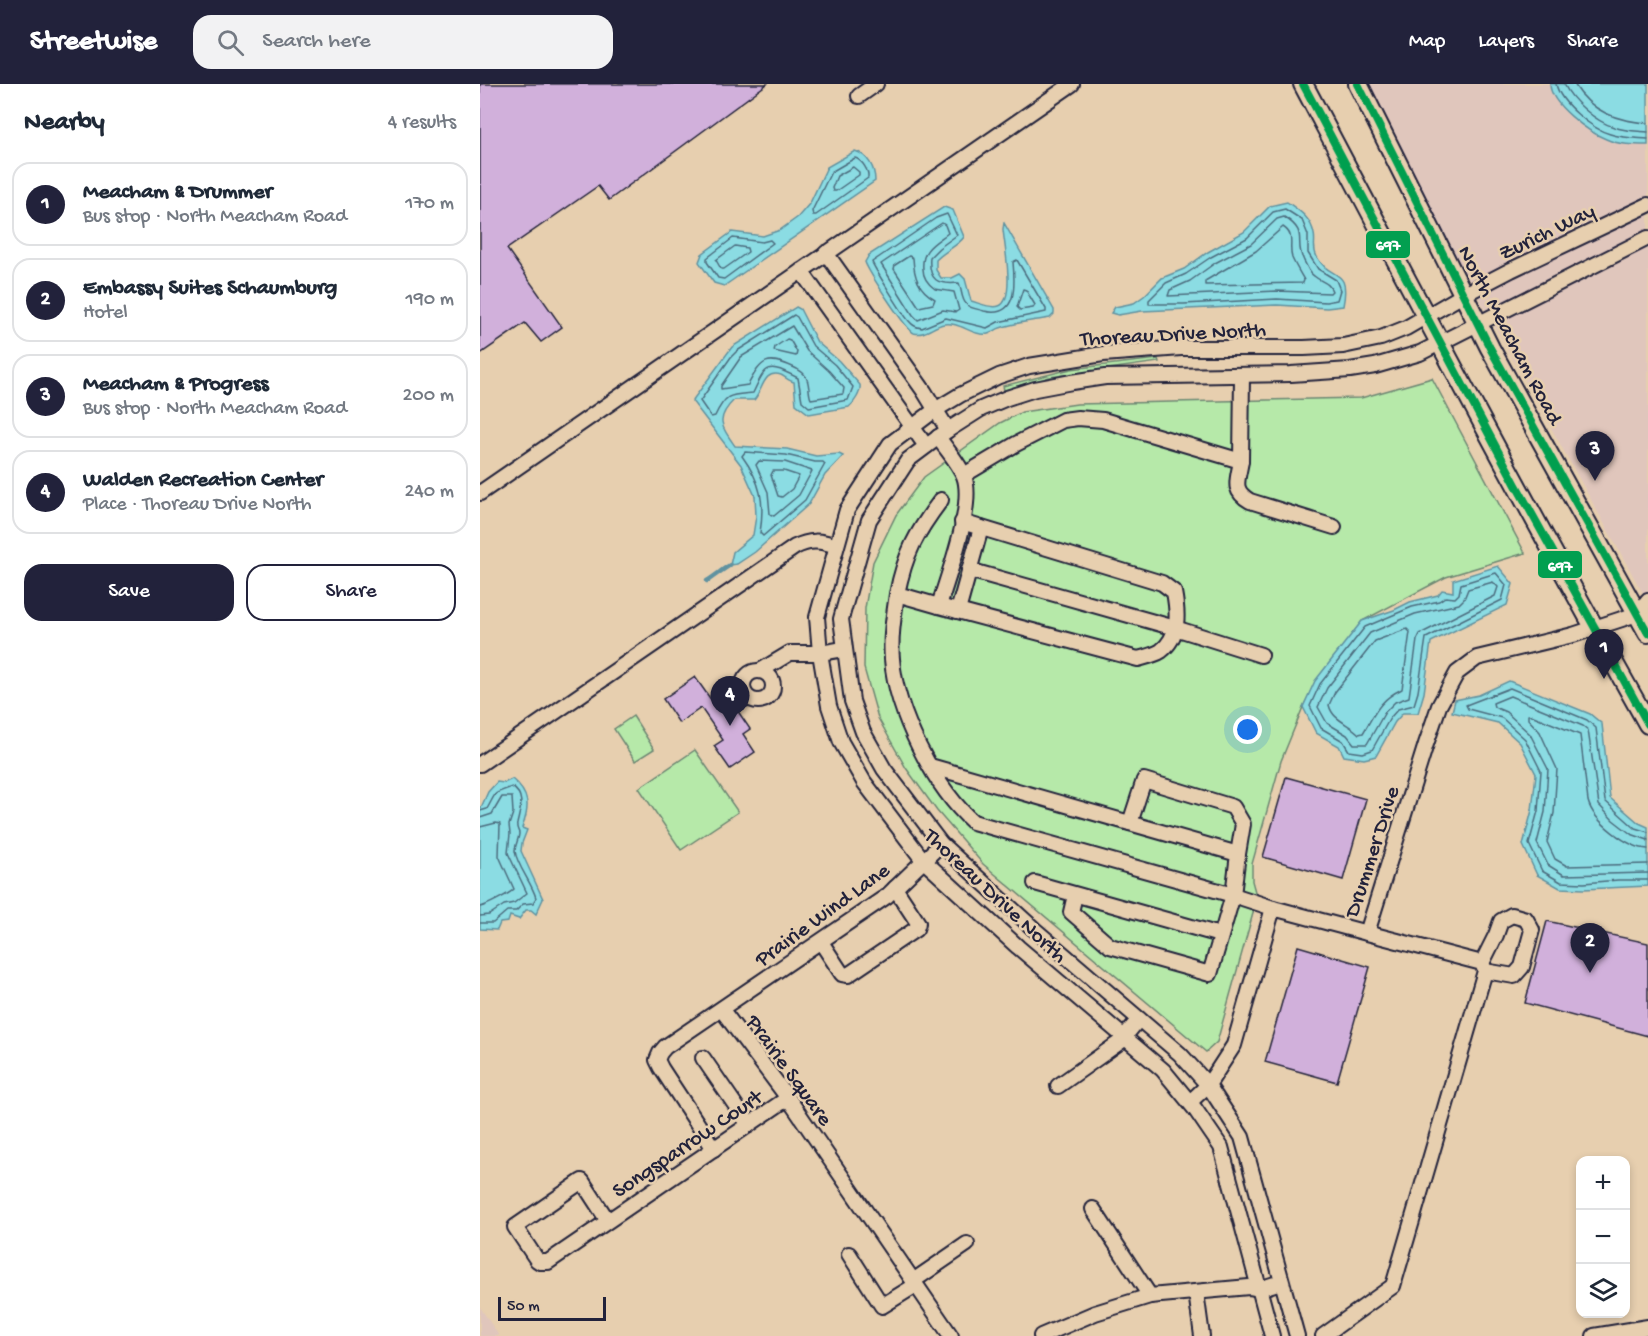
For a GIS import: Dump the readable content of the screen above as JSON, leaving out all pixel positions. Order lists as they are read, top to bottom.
{
  "streets": {
    "main road": ["North Meacham Road"],
    "street": [
      "Zurich Way",
      "Thoreau Drive North",
      "Drummer Drive",
      "Prairie Wind Lane",
      "Prairie Square",
      "Songsparrow Court"
    ]
  },
  "crossings": [
    ["Zurich Way", "Thoreau Drive North"],
    ["Zurich Way", "North Meacham Road"],
    ["Thoreau Drive North", "North Meacham Road"],
    ["Thoreau Drive North", "Prairie Wind Lane"],
    ["North Meacham Road", "Drummer Drive"],
    ["Prairie Wind Lane", "Prairie Square"],
    ["Prairie Square", "Songsparrow Court"]
  ],
  "lines": ["transit line 697"],
  "scale_bar": "50 m",
  "page": {
    "header": "Streetwise",
    "search": "Search here",
    "nav": ["Map", "Layers", "Share"],
    "heading": ["Nearby", "4 results"],
    "list": [
      {
        "mark": "1",
        "name": "Meacham & Drummer",
        "note": "Bus stop · North Meacham Road",
        "value": "170 m"
      },
      {
        "mark": "2",
        "name": "Embassy Suites Schaumburg",
        "note": "Hotel",
        "value": "190 m"
      },
      {
        "mark": "3",
        "name": "Meacham & Progress",
        "note": "Bus stop · North Meacham Road",
        "value": "200 m"
      },
      {
        "mark": "4",
        "name": "Walden Recreation Center",
        "note": "Place · Thoreau Drive North",
        "value": "240 m"
      }
    ],
    "pins": [
      "3",
      "1",
      "4",
      "2"
    ],
    "buttons": ["Save", "Share"],
    "map_buttons": ["+", "−"],
    "scale": "50 m"
  }
}
